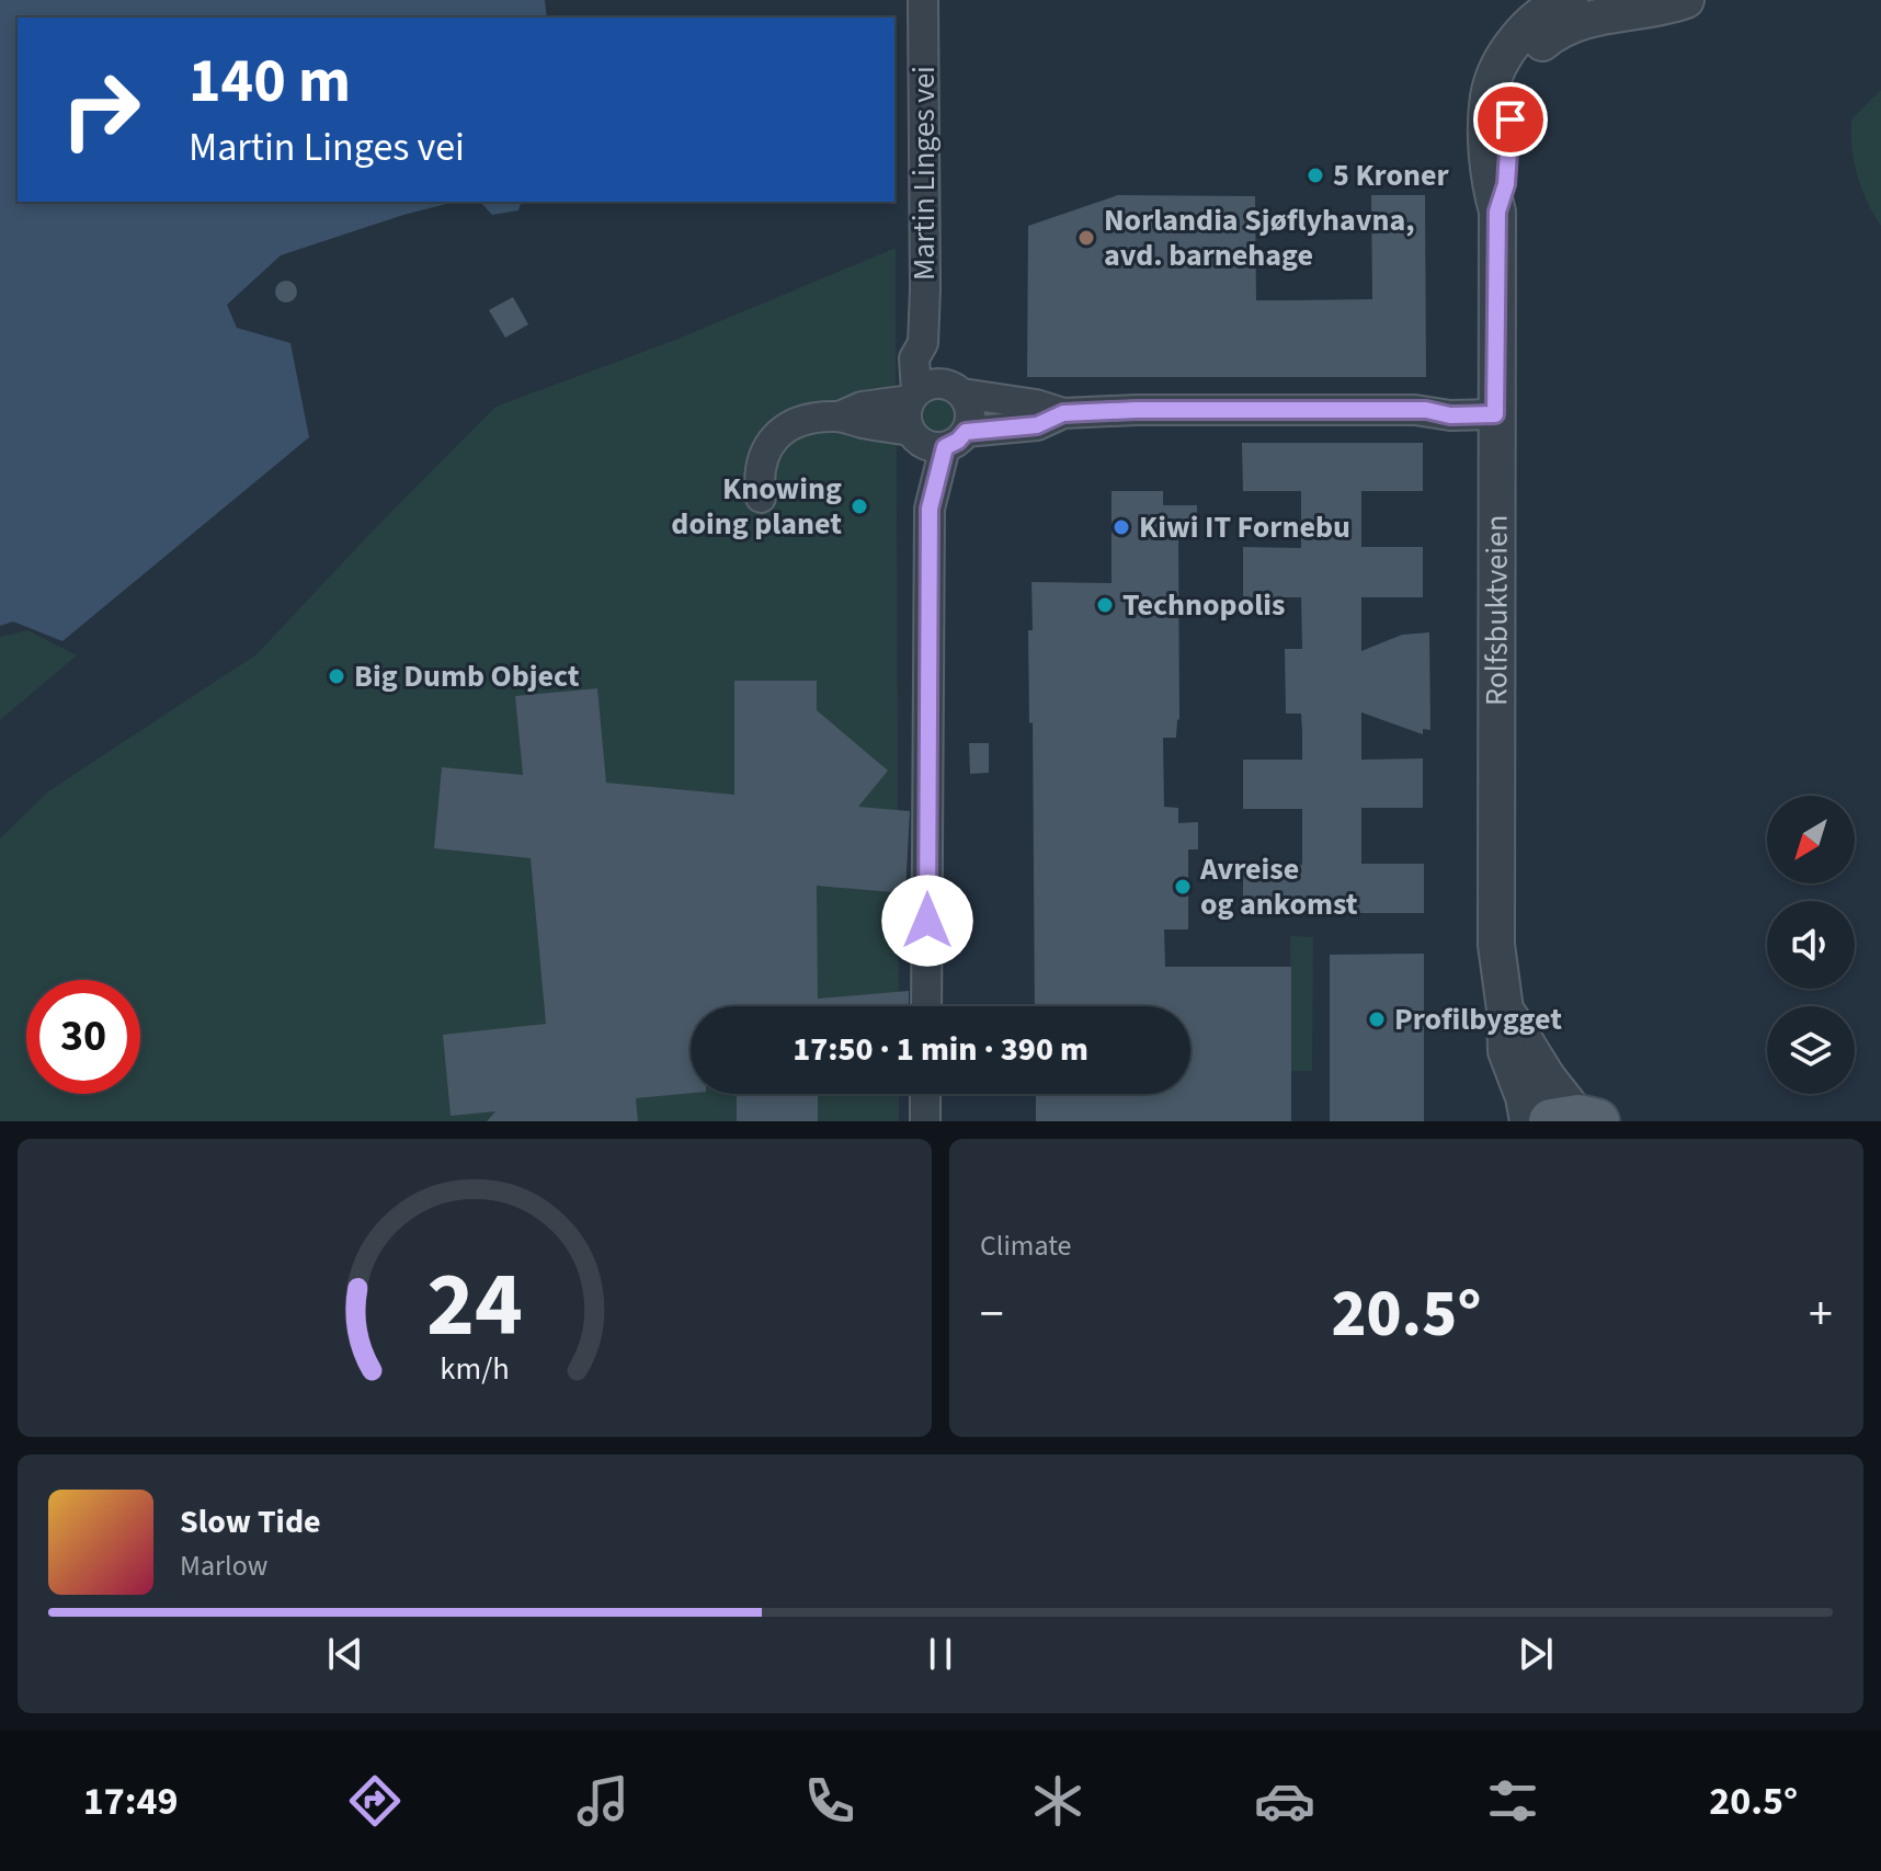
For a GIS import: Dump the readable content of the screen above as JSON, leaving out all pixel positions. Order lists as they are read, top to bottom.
{
  "streets": {
    "street": ["Martin Linges vei", "Rolfsbuktveien"]
  },
  "places": [
    "5 Kroner",
    "Norlandia Sjøflyhavna, avd. barnehage",
    "Knowing doing planet",
    "Kiwi IT Fornebu",
    "Technopolis",
    "Big Dumb Object",
    "Avreise og ankomst",
    "Profilbygget"
  ],
  "north": "bottom left",
  "page": {
    "turn": ["140 m", "Martin Linges vei"],
    "limit": "30",
    "trip": "17:50 · 1 min · 390 m",
    "tile": "Climate",
    "heat": ["−", "20.5°", "+"],
    "song": ["Slow Tide", "Marlow"],
    "tabs": ["17:49", "20.5°"],
    "gauge": ["24", "km/h"]
  }
}
